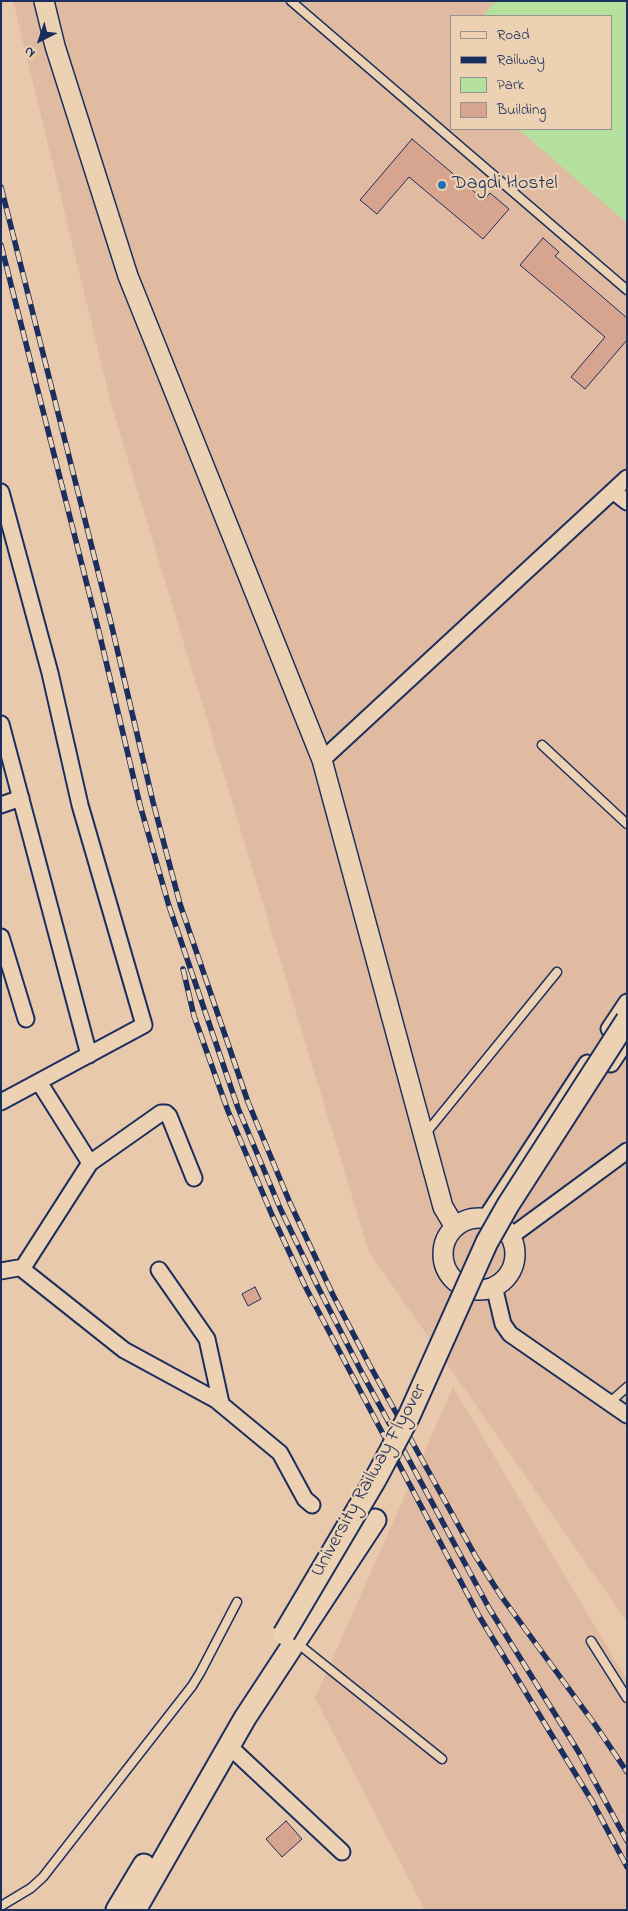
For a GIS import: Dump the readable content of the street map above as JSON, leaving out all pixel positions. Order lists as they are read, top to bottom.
{
  "streets": {
    "main road": ["University Railway Flyover"]
  },
  "places": ["Dagdi Hostel"],
  "legend": [
    "Road",
    "Railway",
    "Park",
    "Building"
  ],
  "north": "bottom left"
}
